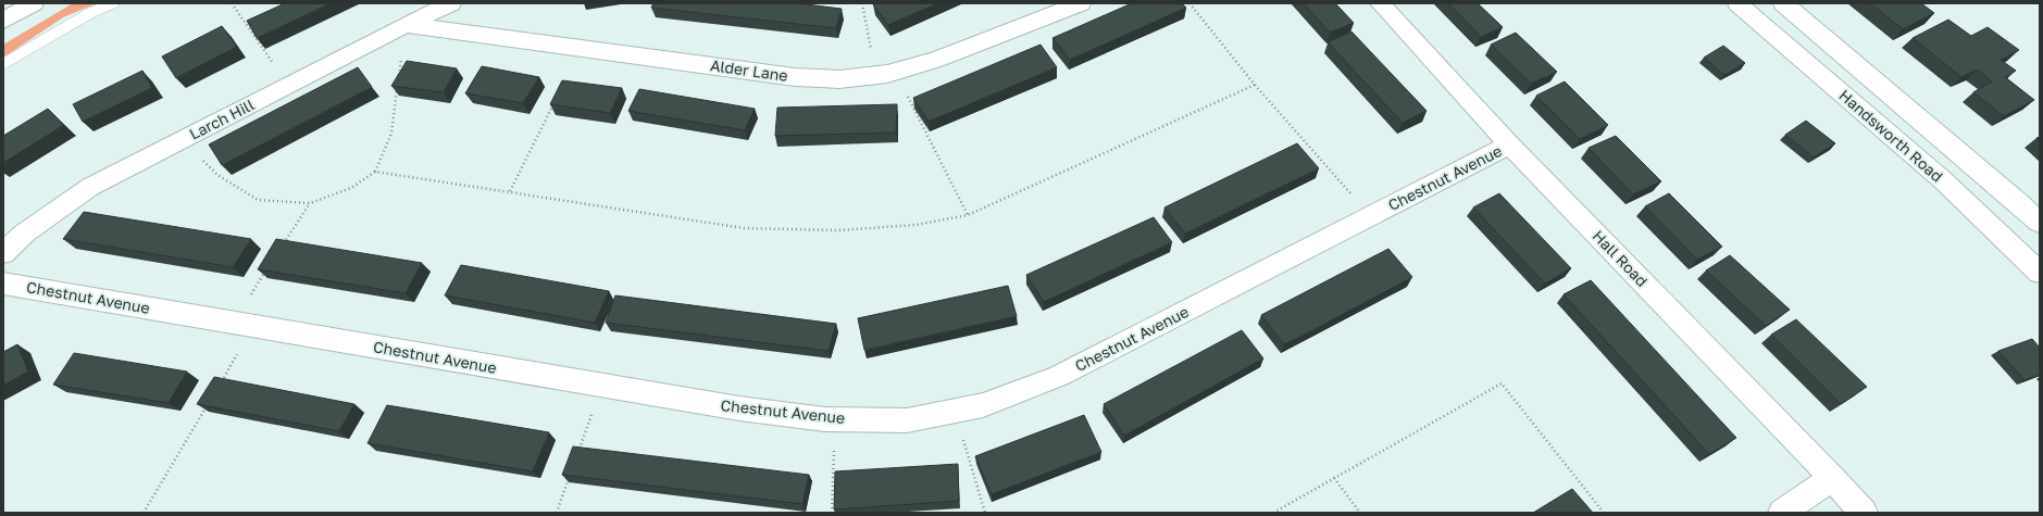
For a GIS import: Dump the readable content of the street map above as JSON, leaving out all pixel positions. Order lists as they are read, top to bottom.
{
  "streets": {
    "main road": [
      "Alder Lane",
      "Larch Hill",
      "Handsworth Road",
      "Chestnut Avenue",
      "Hall Road"
    ]
  },
  "crossings": [
    ["Alder Lane", "Larch Hill"],
    ["Chestnut Avenue", "Hall Road"]
  ]
}
